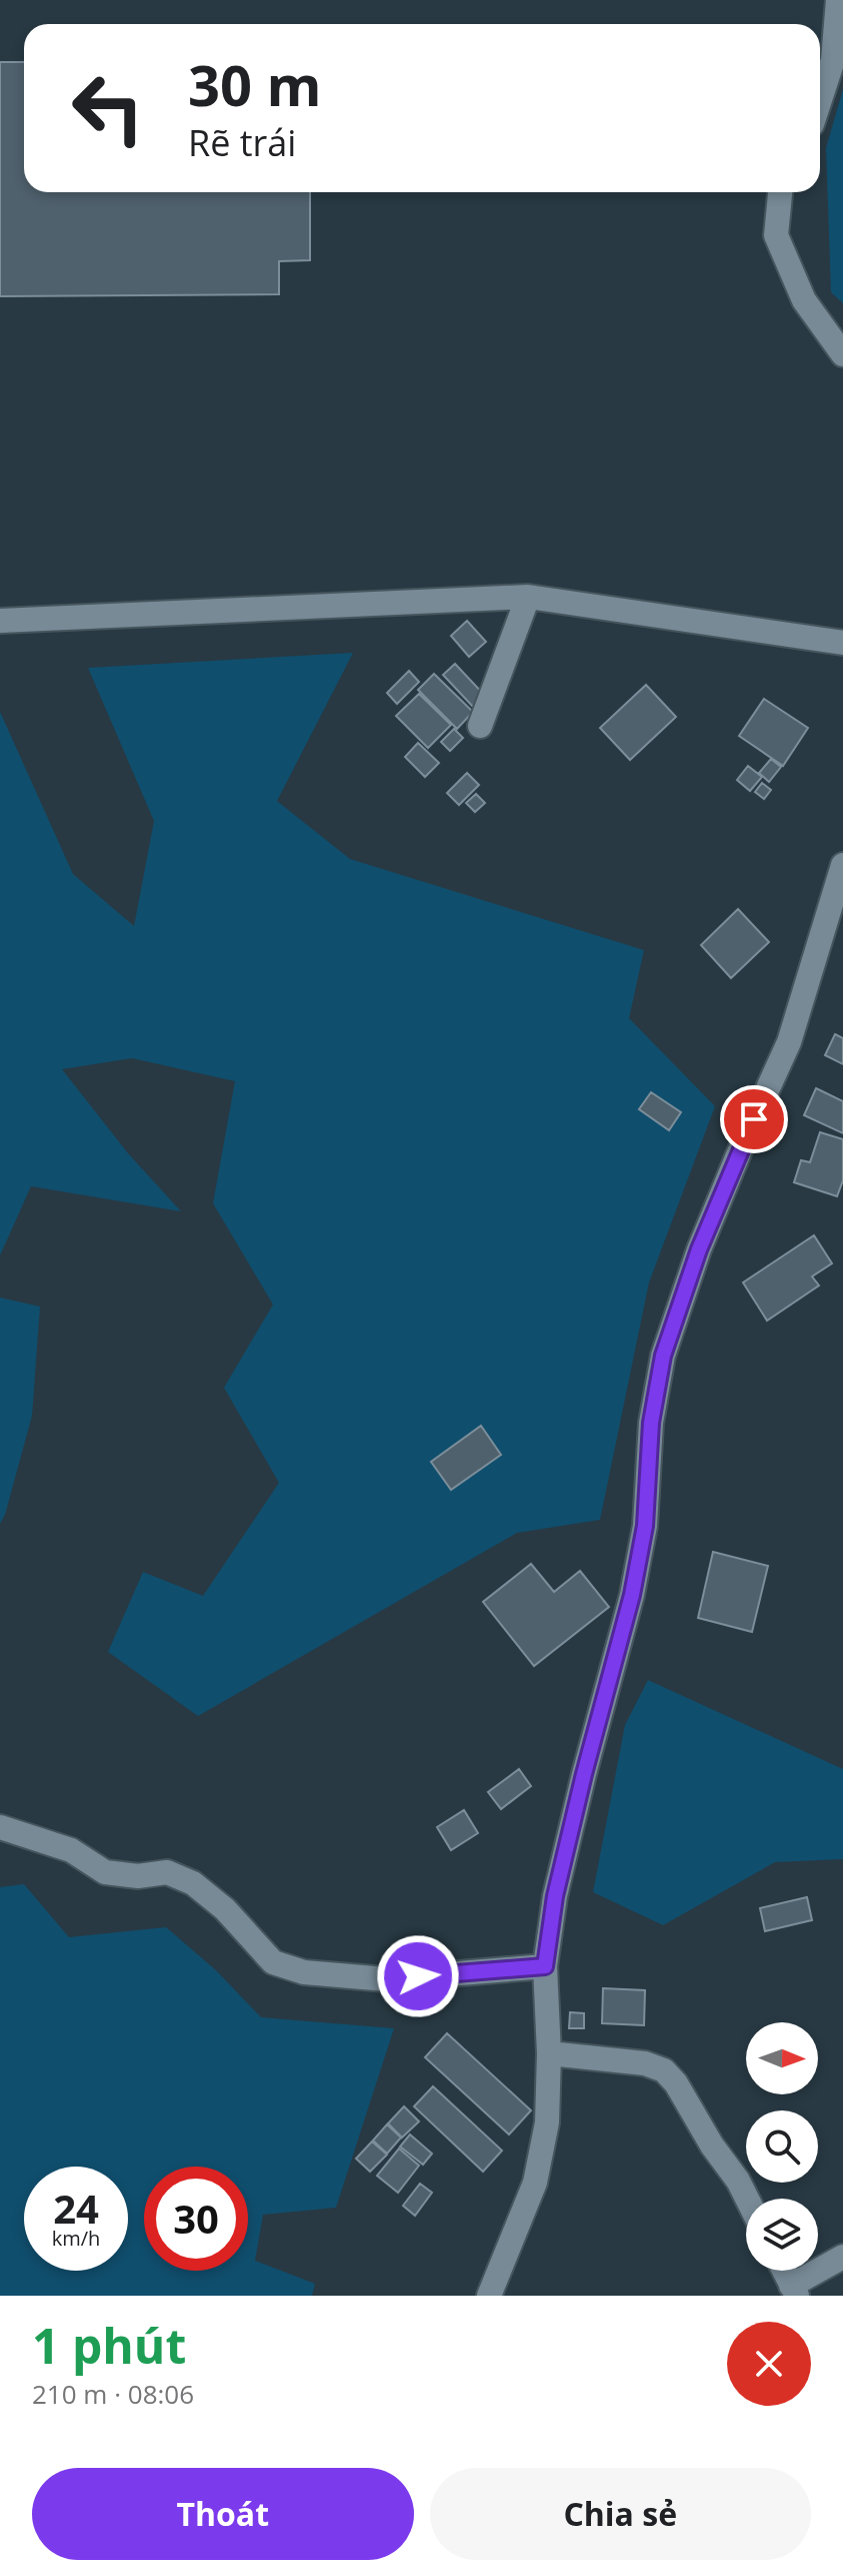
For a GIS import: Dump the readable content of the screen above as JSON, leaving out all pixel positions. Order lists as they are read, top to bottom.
{
  "north": "right",
  "page": {
    "turn": ["30 m", "Rẽ trái"],
    "speed": "24 km/h",
    "limit": "30",
    "heading": ["1 phút", "210 m · 08:06"],
    "buttons": ["Thoát", "Chia sẻ"]
  }
}
